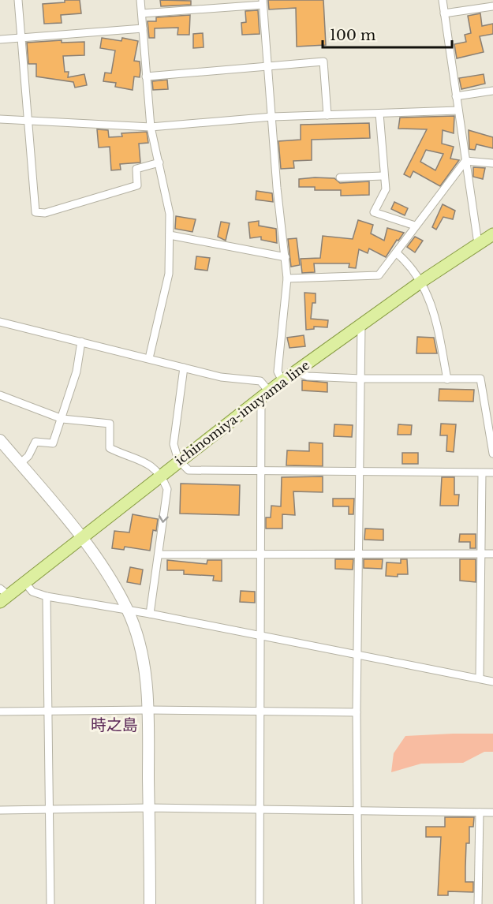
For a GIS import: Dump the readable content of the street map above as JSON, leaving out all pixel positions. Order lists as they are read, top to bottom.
{
  "streets": {
    "main road": ["ichinomiya-inuyama line"]
  },
  "districts": ["時之島"],
  "scale_bar": "100 m"
}
